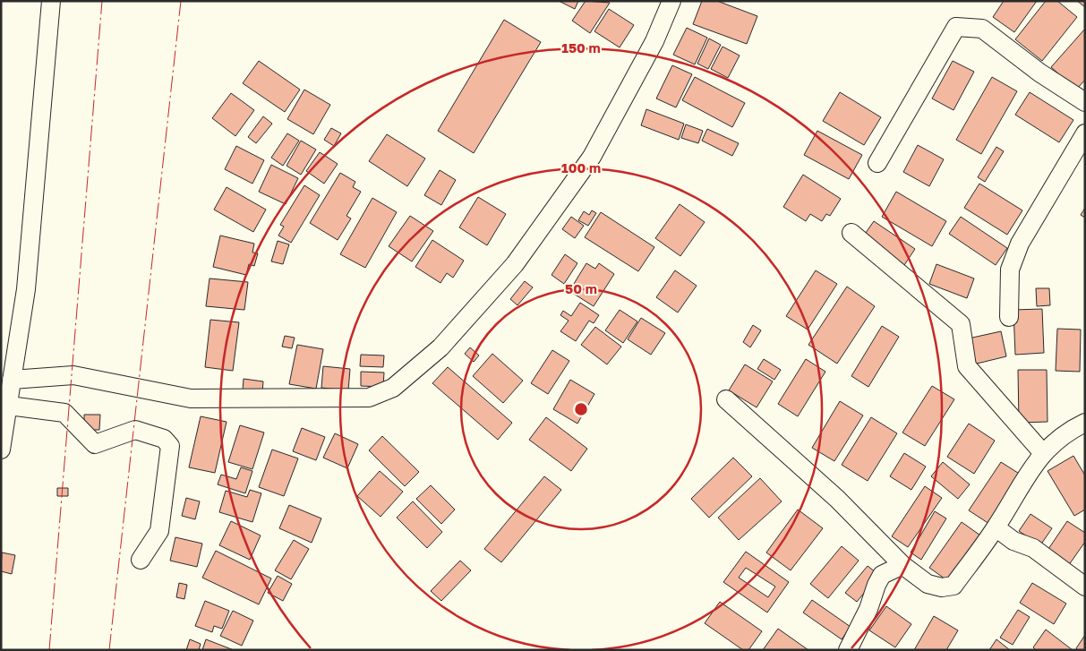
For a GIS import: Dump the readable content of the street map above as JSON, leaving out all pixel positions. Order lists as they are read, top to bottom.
{
  "rings": ["150 m", "100 m", "50 m"]
}
